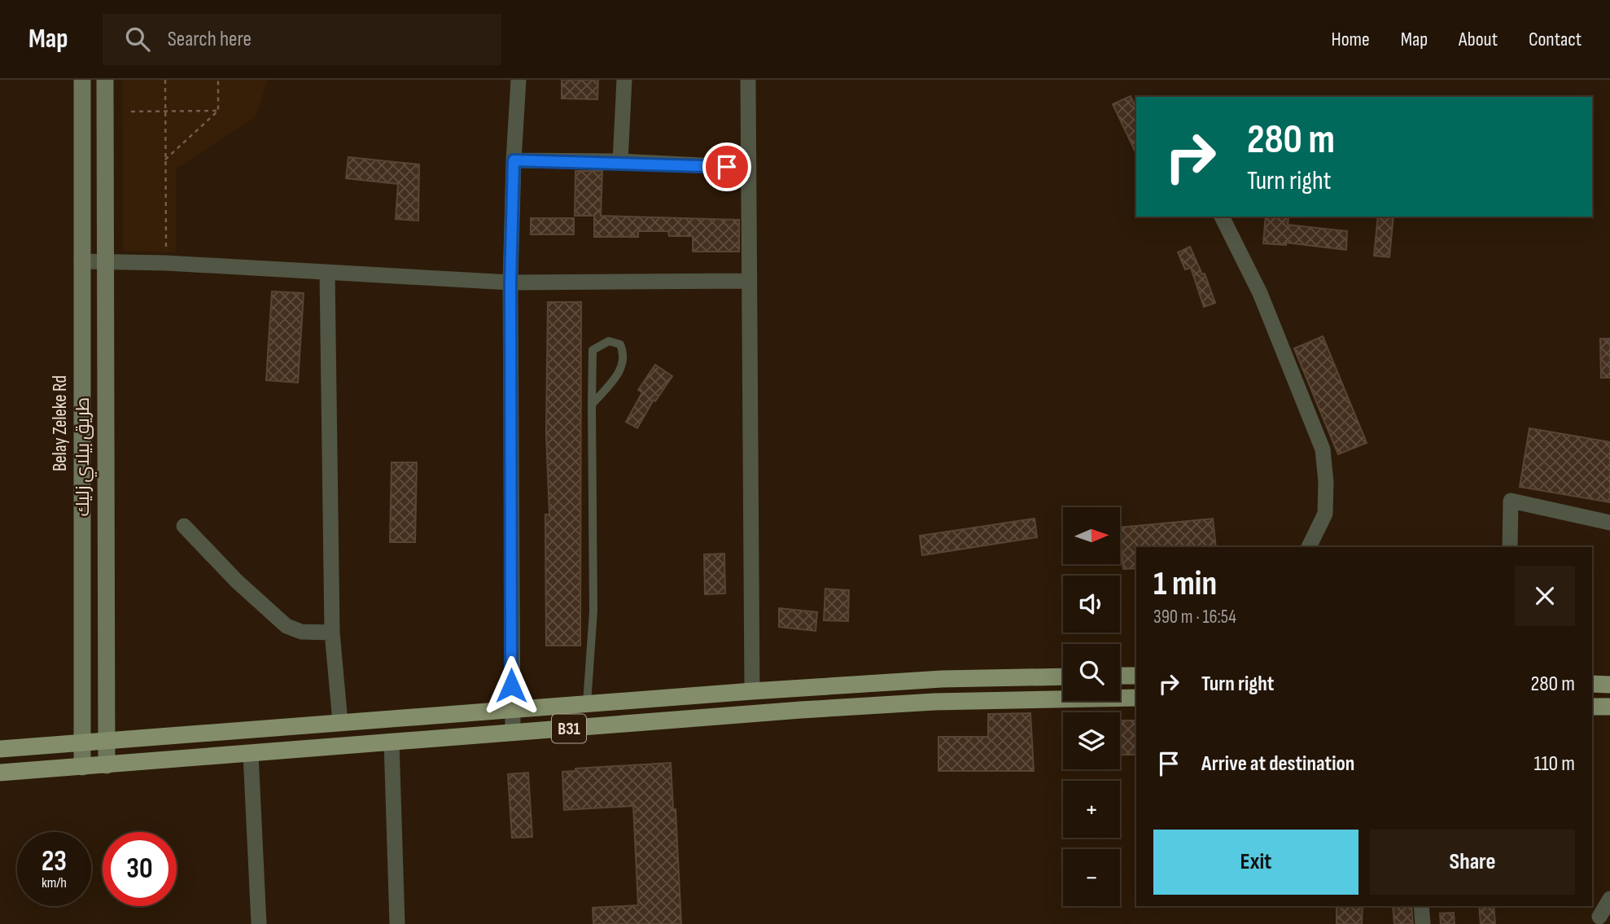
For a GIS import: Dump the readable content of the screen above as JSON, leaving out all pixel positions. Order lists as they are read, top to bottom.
{
  "streets": {
    "main road": ["B31"],
    "street": ["Belay Zeleke Rd", "طريق بيلاي زليك"]
  },
  "crossings": [
    ["Belay Zeleke Rd", "B31"],
    ["طريق بيلاي زليك", "B31"]
  ],
  "north": "right",
  "page": {
    "header": "Map",
    "search": "Search here",
    "nav": [
      "Home",
      "Map",
      "About",
      "Contact"
    ],
    "turn": ["280 m", "Turn right"],
    "map_buttons": ["+", "−"],
    "heading": ["1 min", "390 m · 16:54"],
    "list": [
      {
        "name": "Turn right",
        "value": "280 m"
      },
      {
        "name": "Arrive at destination",
        "value": "110 m"
      }
    ],
    "buttons": ["Exit", "Share"],
    "speed": "23 km/h",
    "limit": "30"
  }
}
